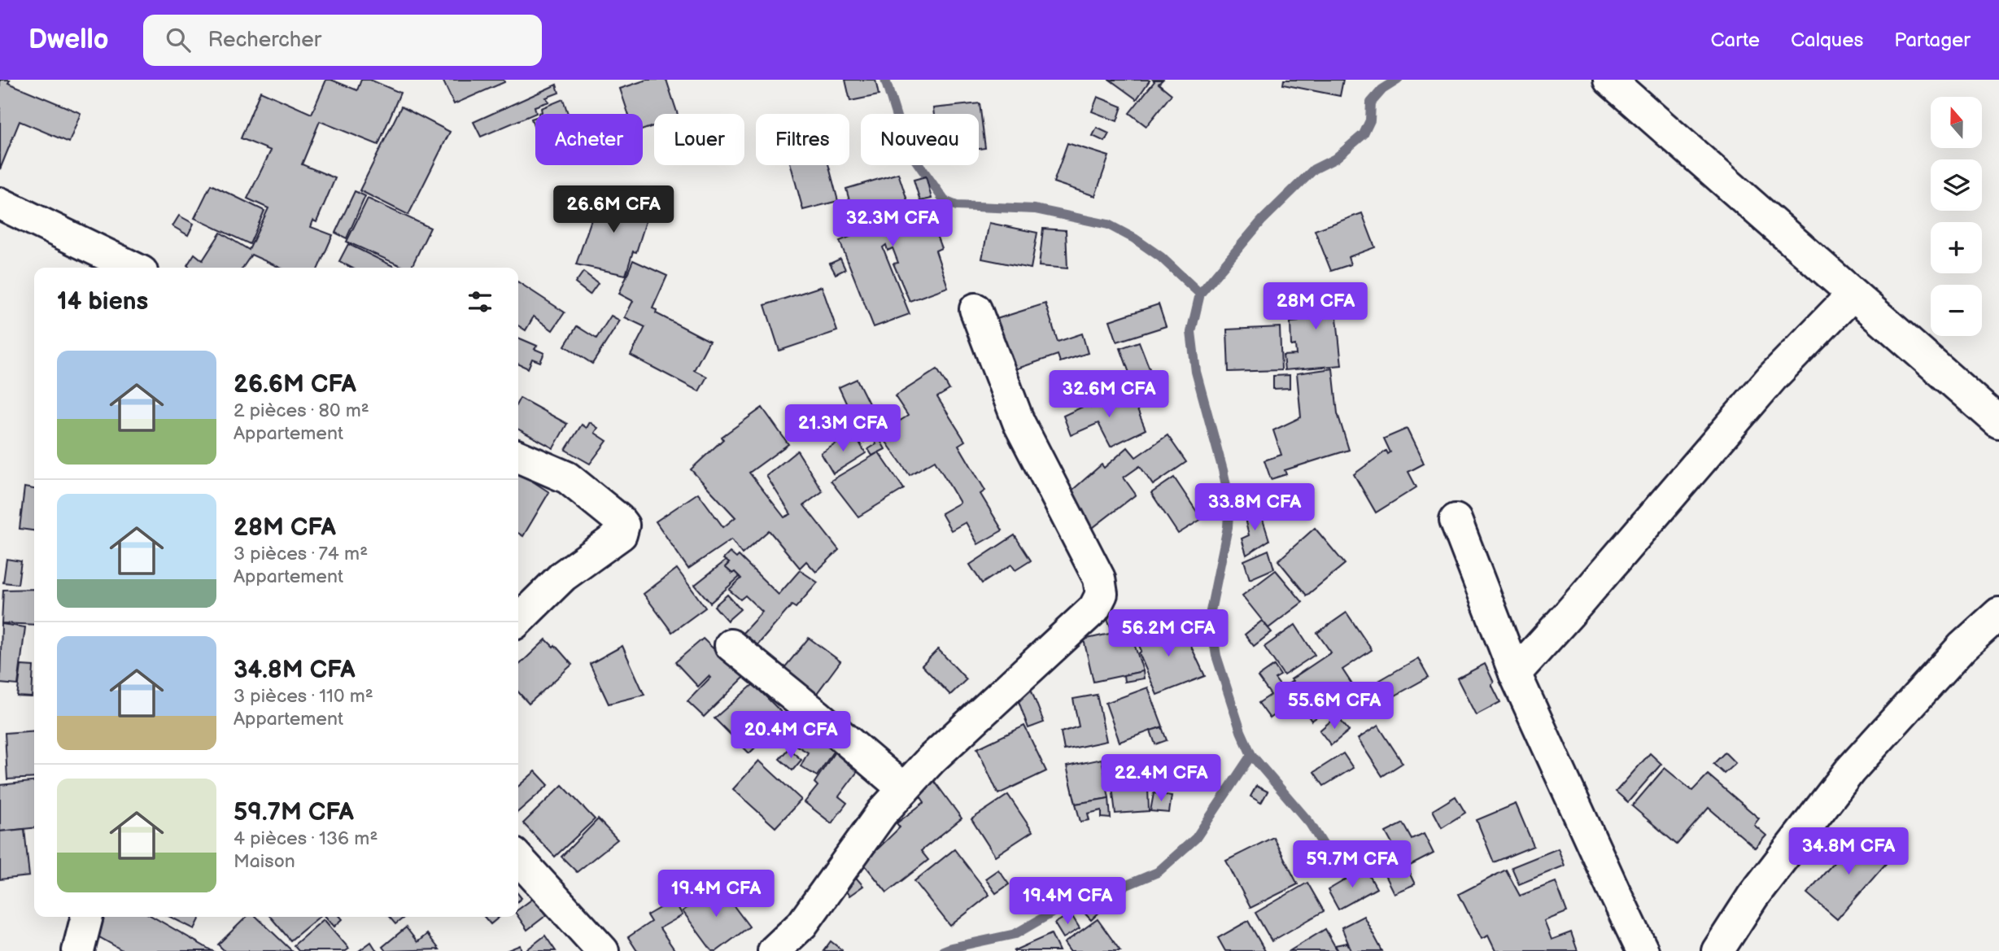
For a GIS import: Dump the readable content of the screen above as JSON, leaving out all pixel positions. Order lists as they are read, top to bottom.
{
  "north": "top",
  "page": {
    "header": "Dwello",
    "search": "Rechercher",
    "nav": ["Carte", "Calques", "Partager"],
    "map_buttons": ["+", "−"],
    "chip": [
      "Acheter",
      "Louer",
      "Filtres",
      "Nouveau"
    ],
    "price": [
      "26.6M CFA",
      "32.3M CFA",
      "28M CFA",
      "32.6M CFA",
      "21.3M CFA",
      "33.8M CFA",
      "56.2M CFA",
      "55.6M CFA",
      "20.4M CFA",
      "22.4M CFA",
      "34.8M CFA",
      "59.7M CFA",
      "19.4M CFA",
      "19.4M CFA"
    ],
    "heading": "14 biens",
    "list": [
      {
        "name": "26.6M CFA",
        "note": "2 pièces · 80 m² · Appartement"
      },
      {
        "name": "28M CFA",
        "note": "3 pièces · 74 m² · Appartement"
      },
      {
        "name": "34.8M CFA",
        "note": "3 pièces · 110 m² · Appartement"
      },
      {
        "name": "59.7M CFA",
        "note": "4 pièces · 136 m² · Maison"
      }
    ]
  }
}
